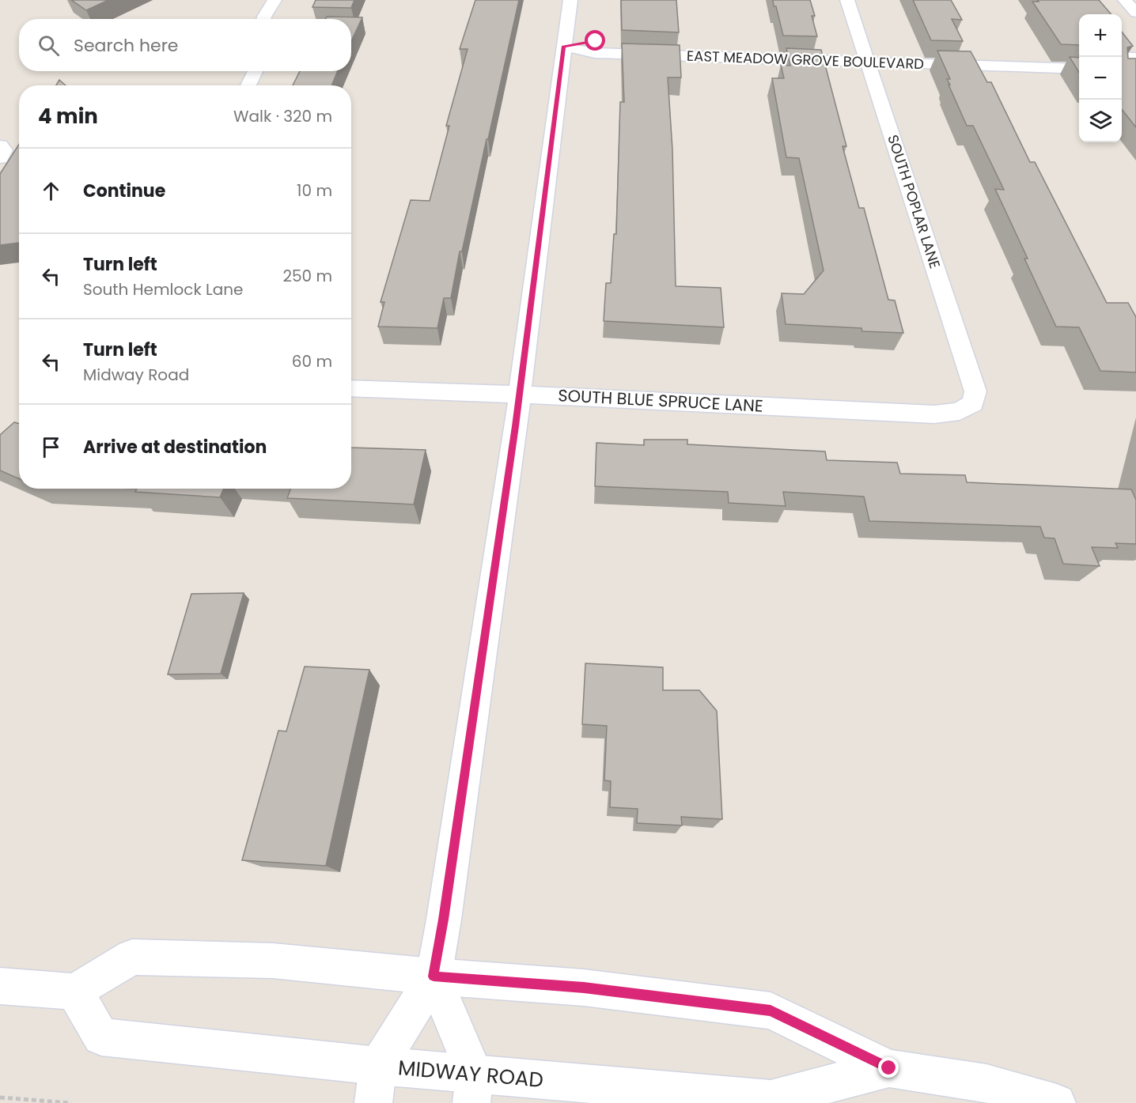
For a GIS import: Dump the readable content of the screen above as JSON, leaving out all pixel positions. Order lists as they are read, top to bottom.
{
  "streets": {
    "street": [
      "EAST MEADOW GROVE BOULEVARD",
      "SOUTH POPLAR LANE",
      "SOUTH BLUE SPRUCE LANE",
      "MIDWAY ROAD"
    ]
  },
  "crossings": [
    ["EAST MEADOW GROVE BOULEVARD", "SOUTH POPLAR LANE"],
    ["SOUTH POPLAR LANE", "SOUTH BLUE SPRUCE LANE"]
  ],
  "page": {
    "map_buttons": ["+", "−"],
    "search": "Search here",
    "heading": ["4 min", "Walk · 320 m"],
    "list": [
      ["Continue", "10 m"],
      ["Turn left", "South Hemlock Lane", "250 m"],
      ["Turn left", "Midway Road", "60 m"],
      "Arrive at destination"
    ]
  }
}
